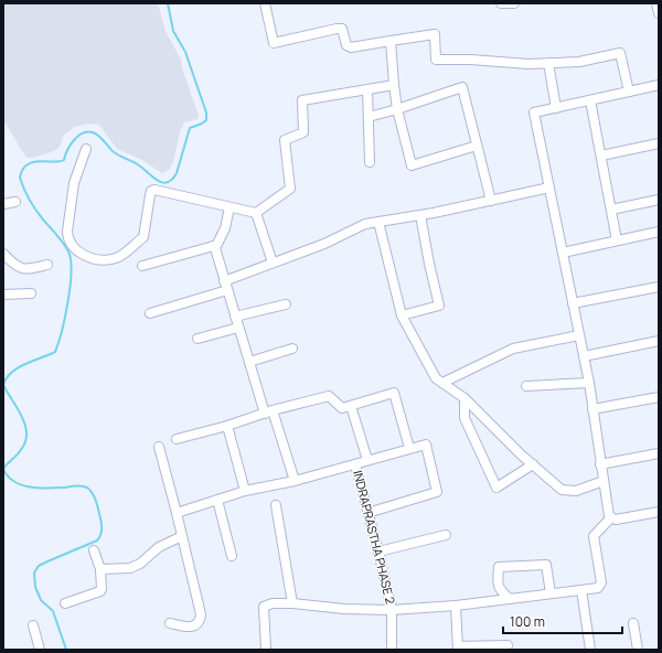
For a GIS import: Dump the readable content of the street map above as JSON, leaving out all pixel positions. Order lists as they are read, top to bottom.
{
  "streets": {
    "street": ["INDRAPRASTHA PHASE 2"]
  },
  "scale_bar": "100 m"
}
